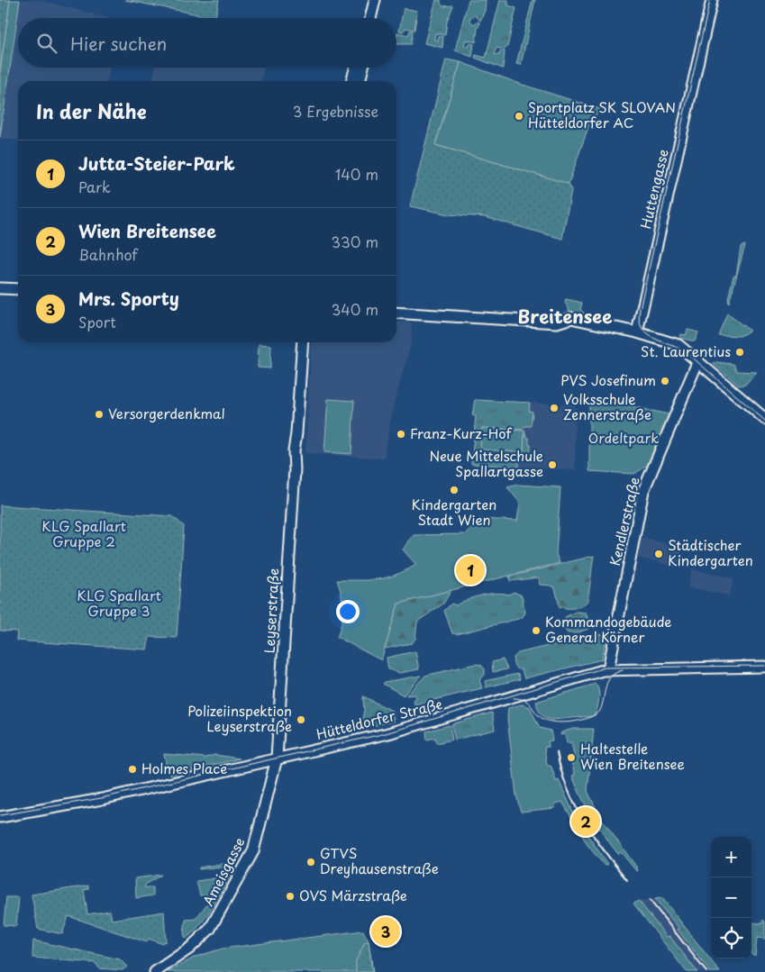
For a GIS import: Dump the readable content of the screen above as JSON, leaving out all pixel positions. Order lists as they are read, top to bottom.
{
  "streets": {
    "main road": [
      "Huttengasse",
      "Kendlerstraße",
      "Leyserstraße",
      "Hütteldorfer Straße",
      "Ameisgasse"
    ]
  },
  "crossings": [
    ["Kendlerstraße", "Hütteldorfer Straße"],
    ["Leyserstraße", "Hütteldorfer Straße"],
    ["Leyserstraße", "Ameisgasse"],
    ["Hütteldorfer Straße", "Ameisgasse"]
  ],
  "districts": ["Breitensee"],
  "parks": ["Ordeltpark", "KLG Spallart Gruppe 2", "KLG Spallart Gruppe 3"],
  "places": [
    "Sportplatz SK SLOVAN Hütteldorfer AC",
    "St. Laurentius",
    "PVS Josefinum",
    "Volksschule Zennerstraße",
    "Versorgerdenkmal",
    "Franz-Kurz-Hof",
    "Neue Mittelschule Spallartgasse",
    "Kindergarten Stadt Wien",
    "Städtischer Kindergarten",
    "Kommandogebäude General Körner",
    "Polizeiinspektion Leyserstraße",
    "Haltestelle Wien Breitensee",
    "Holmes Place",
    "GTVS Dreyhausenstraße",
    "OVS Märzstraße"
  ],
  "page": {
    "search": "Hier suchen",
    "heading": ["In der Nähe", "3 Ergebnisse"],
    "list": [
      {
        "mark": "1",
        "name": "Jutta-Steier-Park",
        "note": "Park",
        "value": "140 m"
      },
      {
        "mark": "2",
        "name": "Wien Breitensee",
        "note": "Bahnhof",
        "value": "330 m"
      },
      {
        "mark": "3",
        "name": "Mrs. Sporty",
        "note": "Sport",
        "value": "340 m"
      }
    ],
    "pins": ["1", "2", "3"],
    "map_buttons": ["+", "−"]
  }
}
